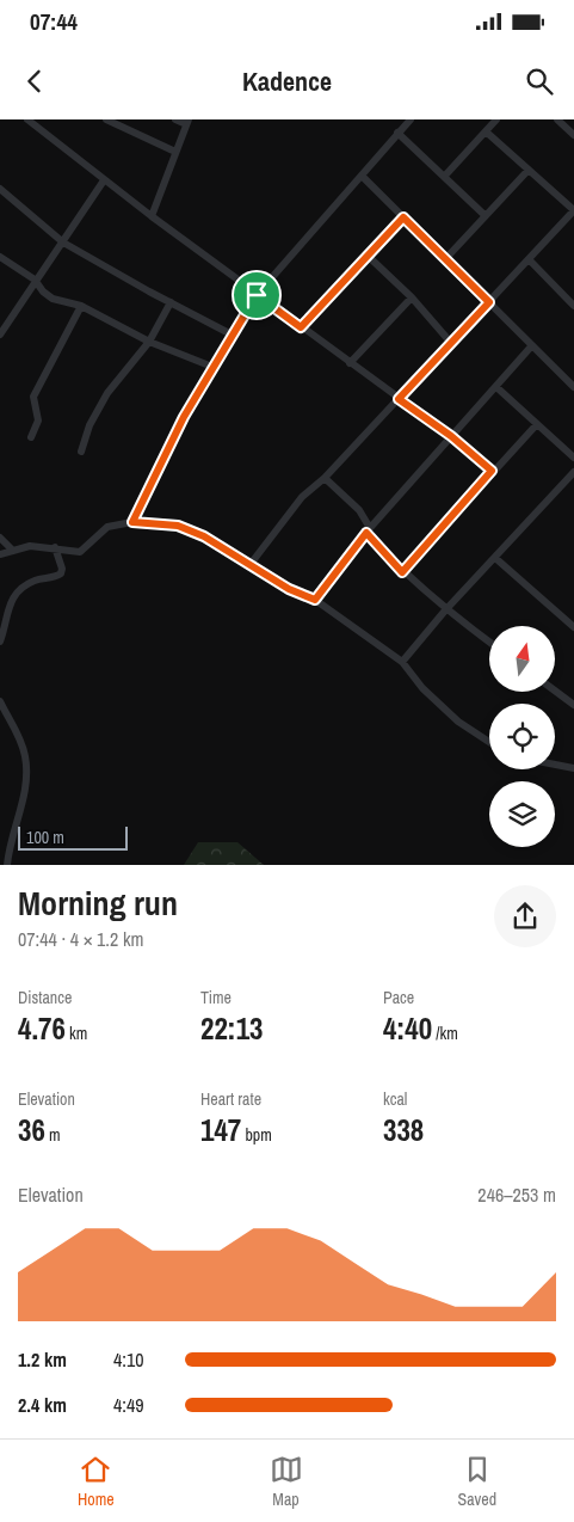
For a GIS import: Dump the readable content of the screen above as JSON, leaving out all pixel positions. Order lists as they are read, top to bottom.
{
  "scale_bar": "100 m",
  "north": "top",
  "page": {
    "status": "07:44",
    "header": "Kadence",
    "scale": "100 m",
    "heading": ["Morning run", "07:44 · 4 × 1.2 km"],
    "stats": [
      ["Distance", "4.76 km"],
      ["Time", "22:13"],
      ["Pace", "4:40 /km"],
      ["Elevation", "36 m"],
      ["Heart rate", "147 bpm"],
      ["kcal", "338"]
    ],
    "chart": ["Elevation", "246–253 m"],
    "list": [
      {
        "name": "1.2 km",
        "note": "4:10"
      },
      {
        "name": "2.4 km",
        "note": "4:49"
      }
    ],
    "tabs": ["Home", "Map", "Saved"]
  }
}
